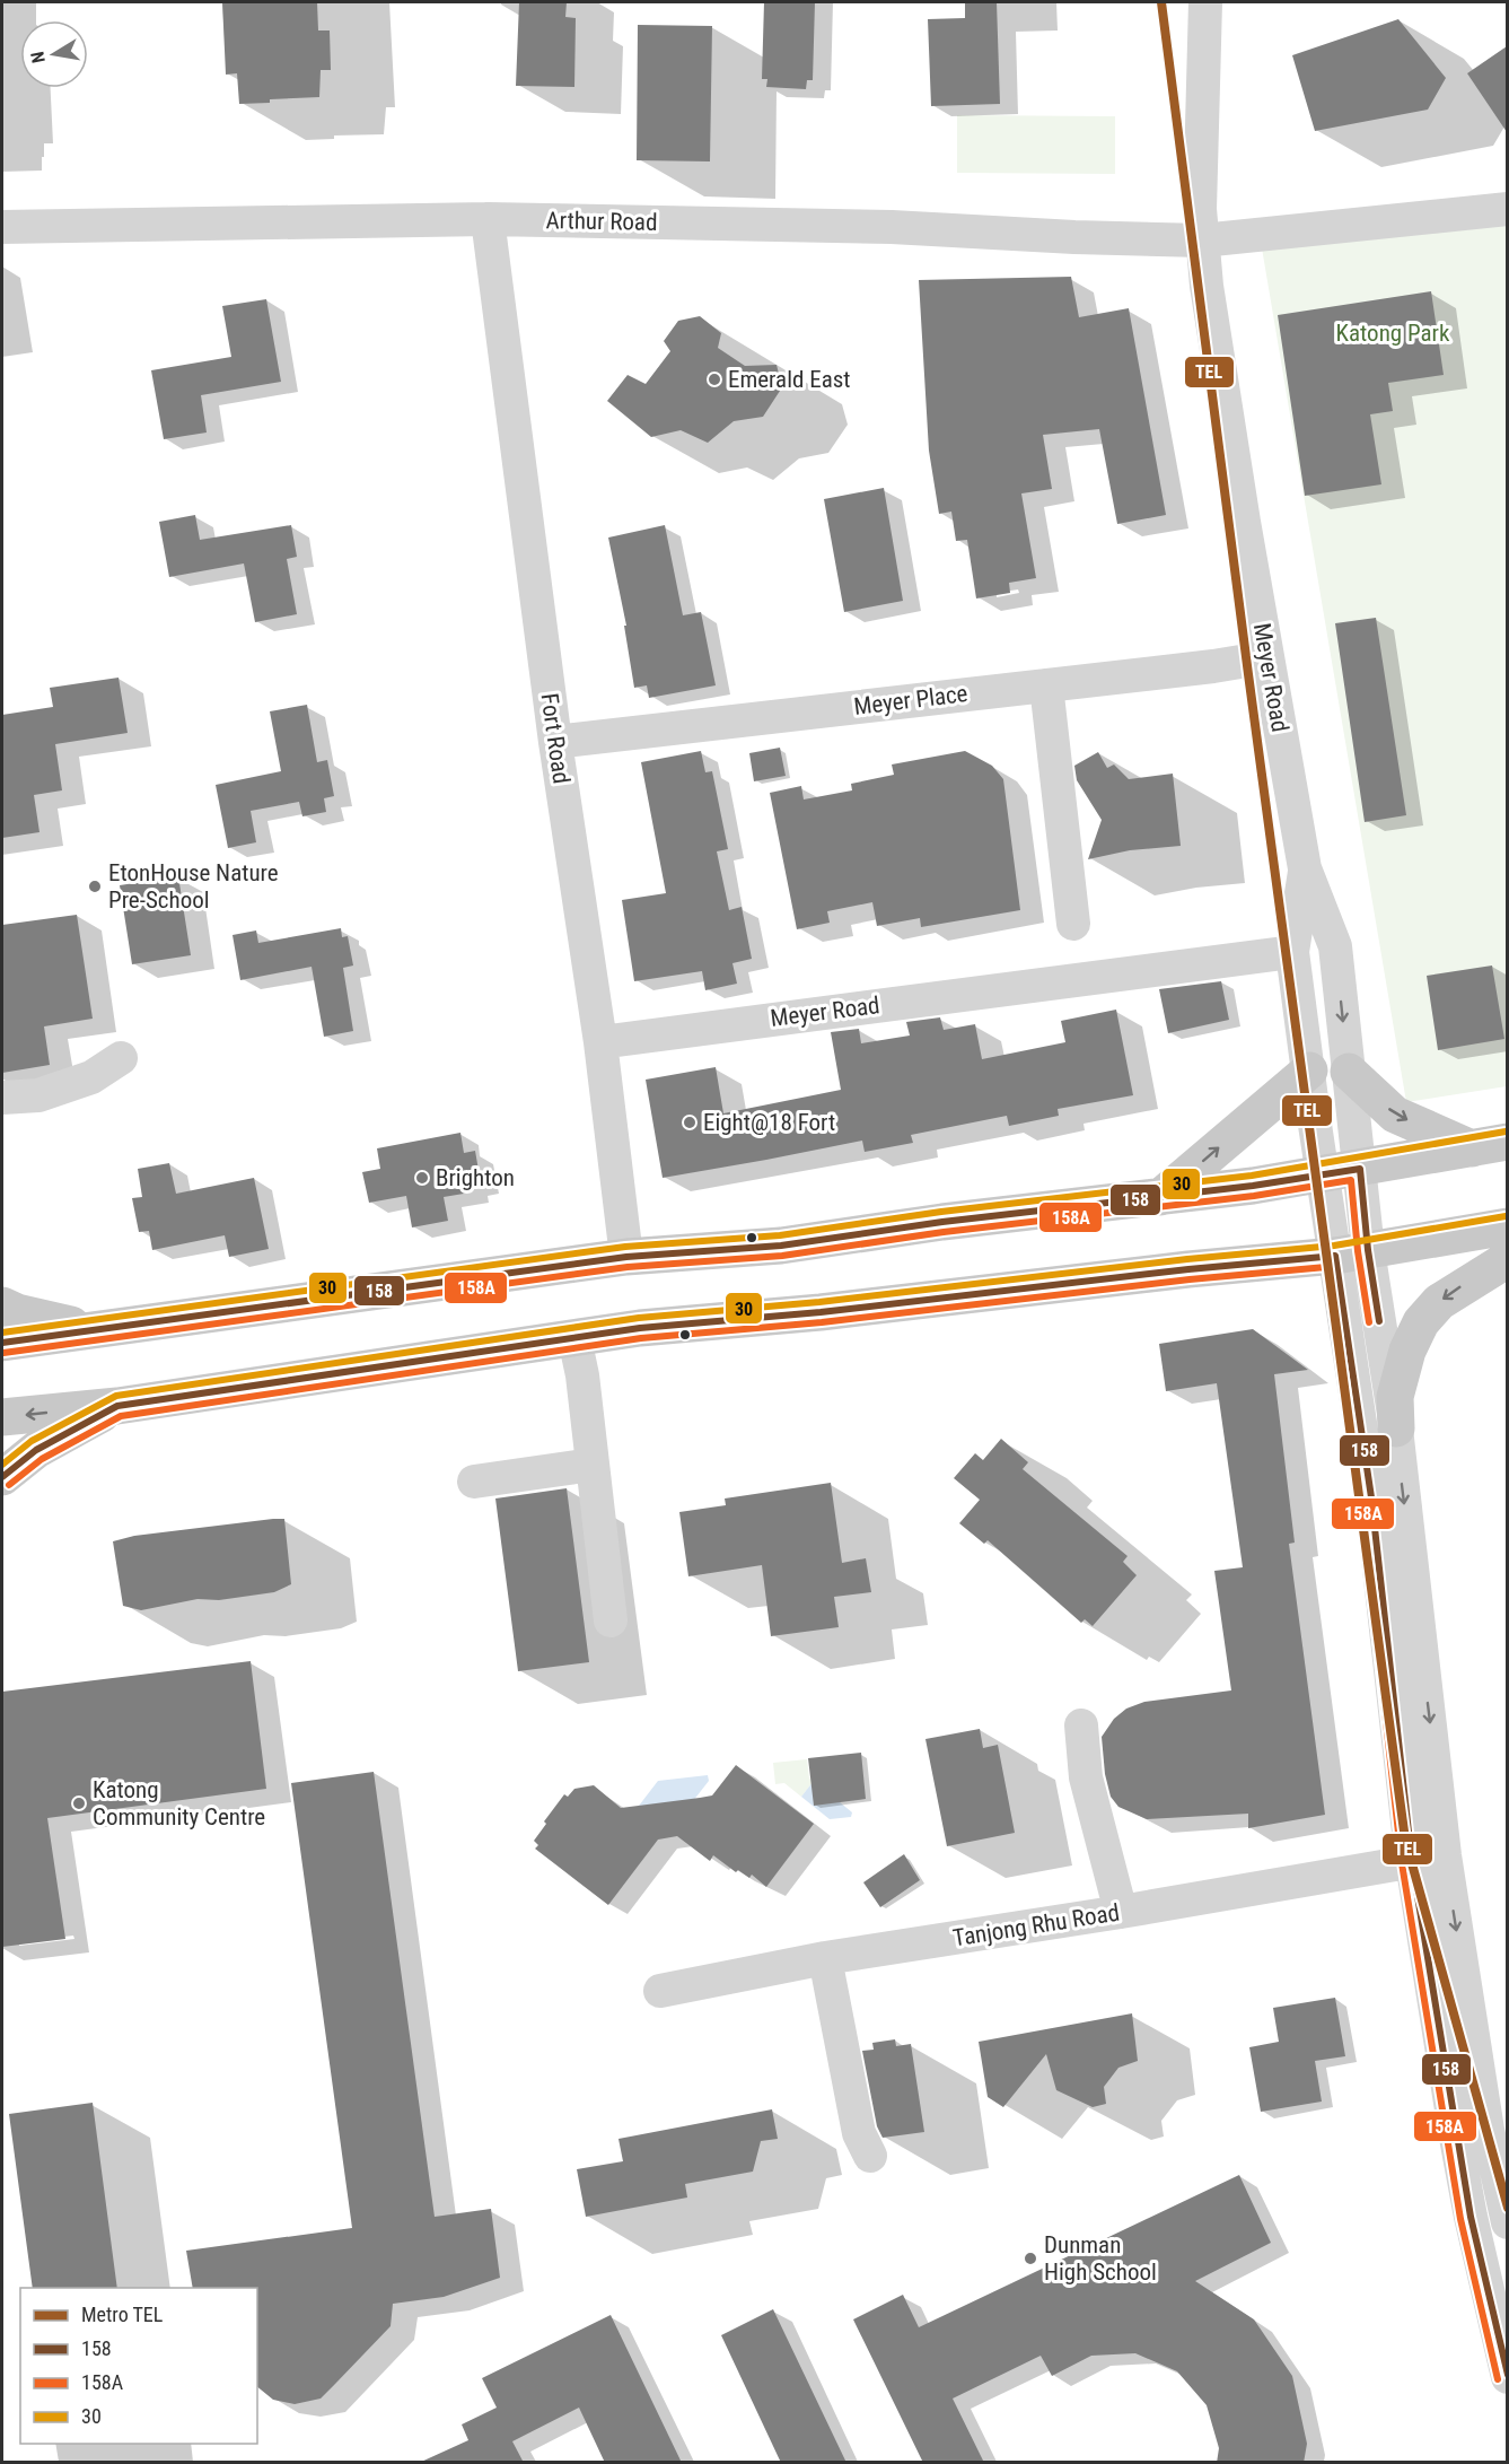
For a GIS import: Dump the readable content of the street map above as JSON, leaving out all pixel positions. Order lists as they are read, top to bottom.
{
  "streets": {
    "street": [
      "Arthur Road",
      "Meyer Road",
      "Meyer Place",
      "Fort Road",
      "Tanjong Rhu Road"
    ]
  },
  "crossings": [
    ["Arthur Road", "Meyer Road"],
    ["Arthur Road", "Fort Road"],
    ["Meyer Road", "Meyer Place"],
    ["Meyer Road", "Fort Road"],
    ["Meyer Place", "Fort Road"]
  ],
  "parks": ["Katong Park"],
  "places": [
    "Emerald East",
    "EtonHouse Nature Pre-School",
    "Eight@18 Fort",
    "Brighton",
    "Katong Community Centre",
    "Dunman High School"
  ],
  "lines": [
    "metro line TEL",
    "transit line 30",
    "transit line 158",
    "transit line 158A"
  ],
  "legend": [
    "Metro TEL",
    "158",
    "158A",
    "30"
  ],
  "north": "left"
}
